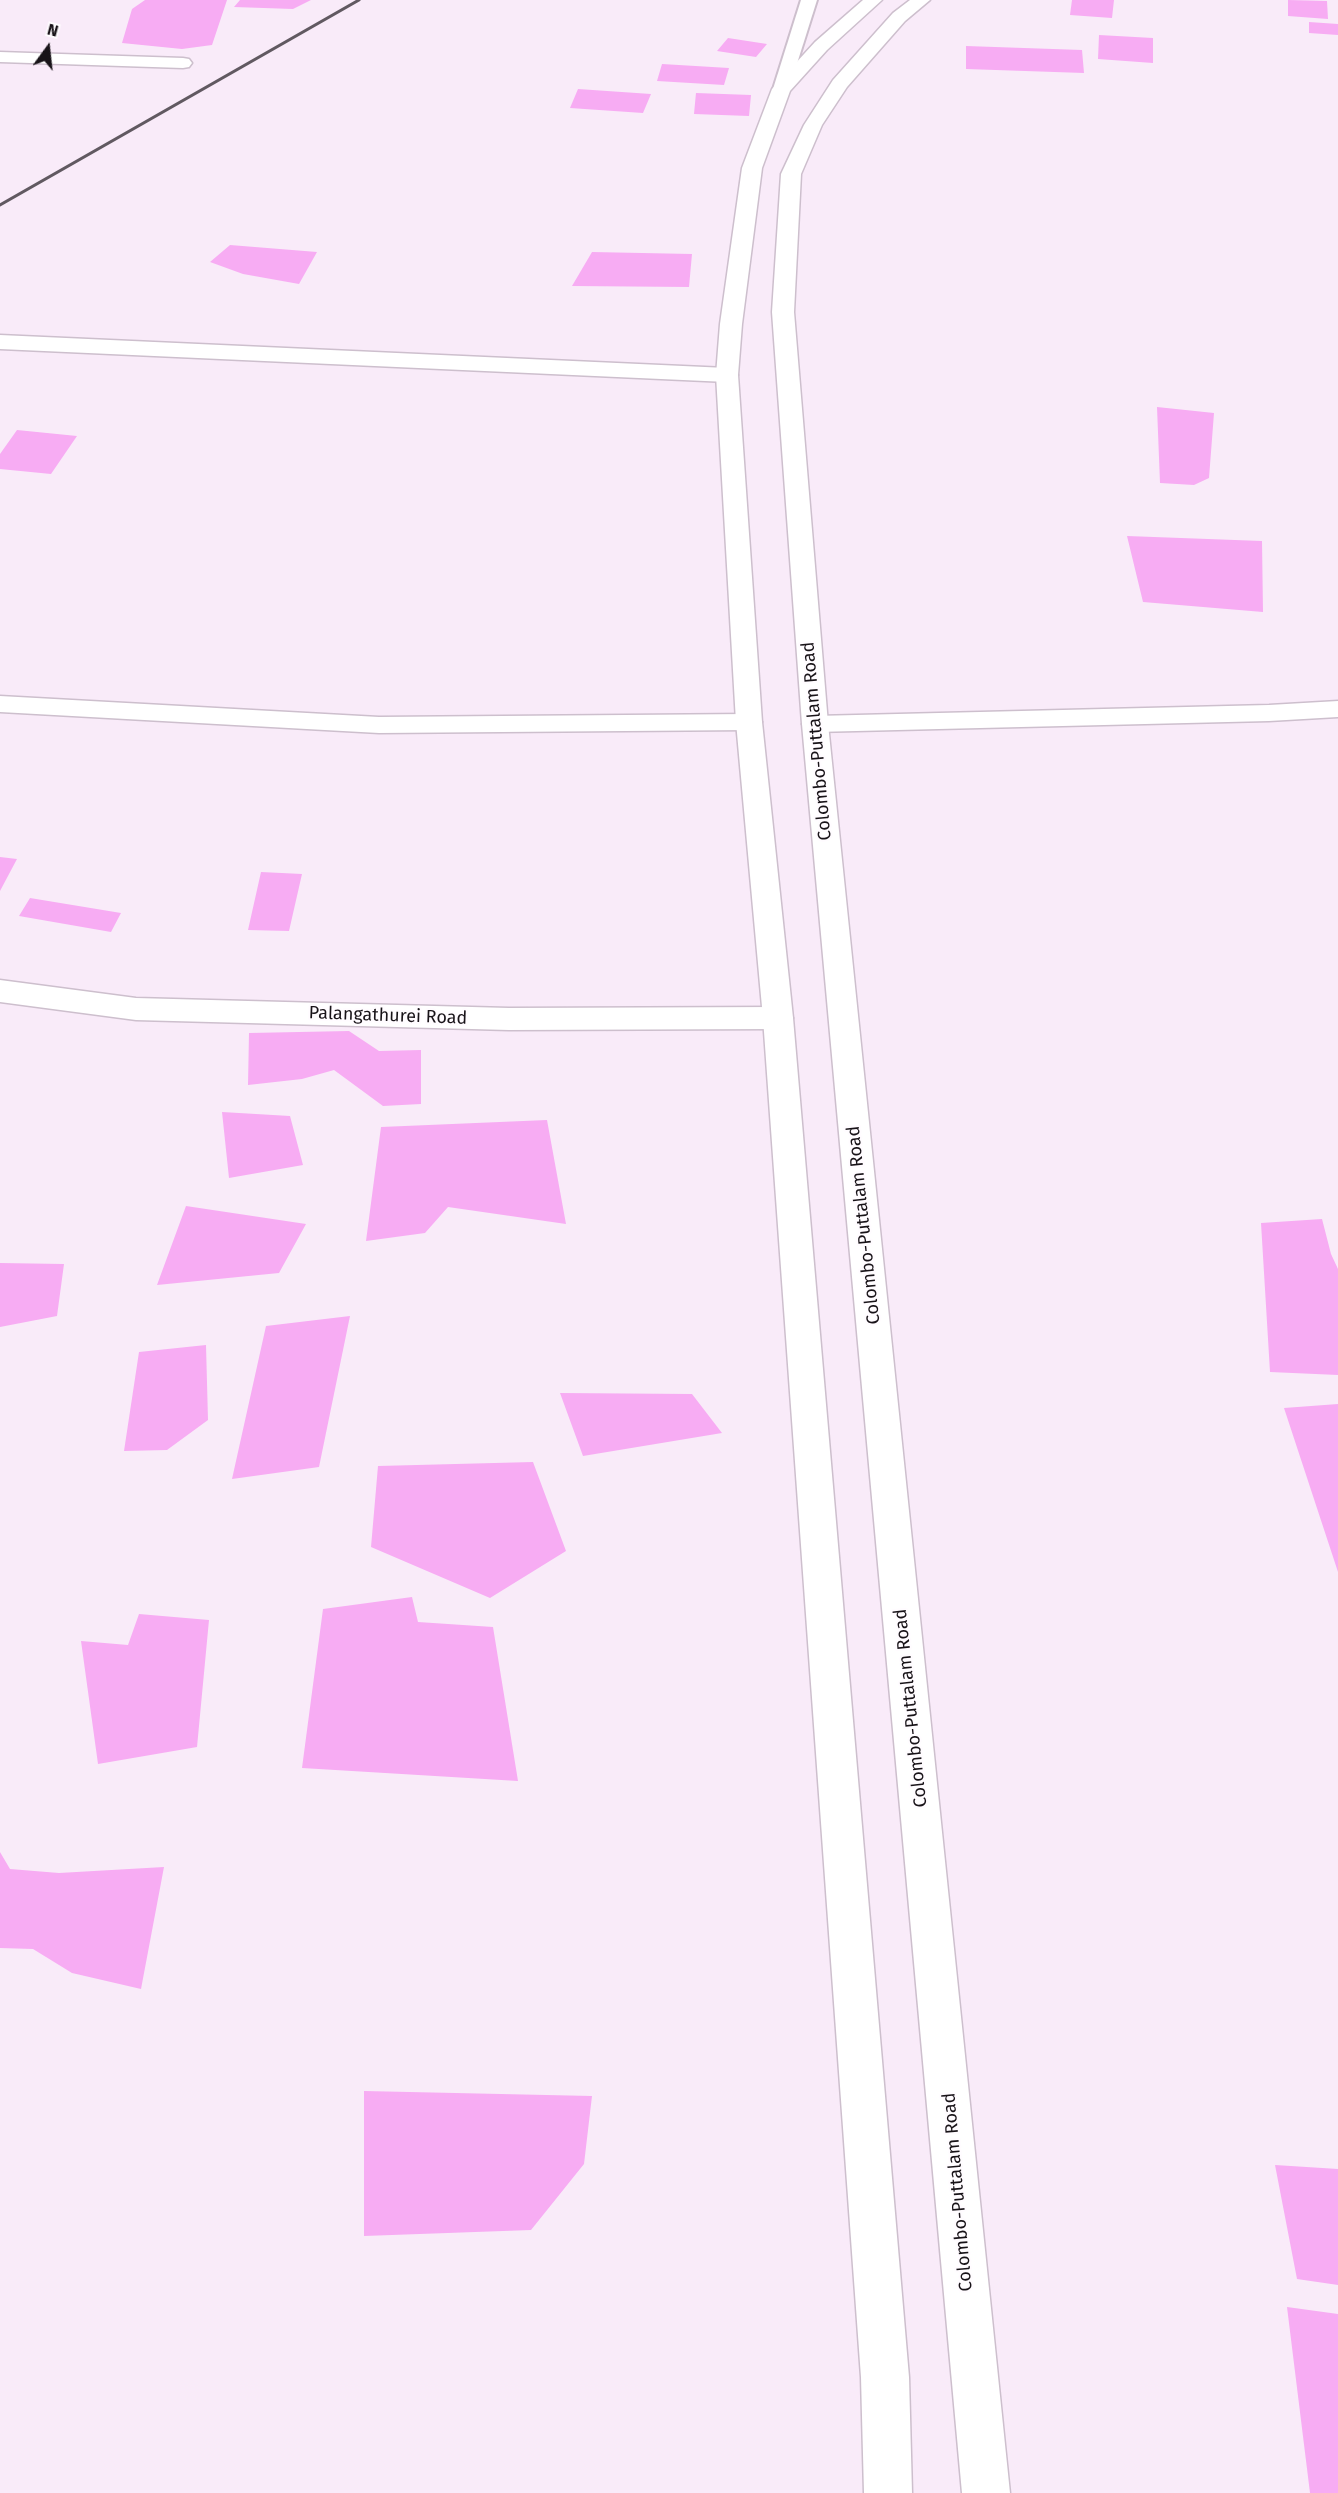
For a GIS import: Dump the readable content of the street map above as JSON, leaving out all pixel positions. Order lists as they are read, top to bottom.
{
  "streets": {
    "main road": ["Colombo-Puttalam Road", "Palangathurei Road"]
  },
  "north": "top"
}
